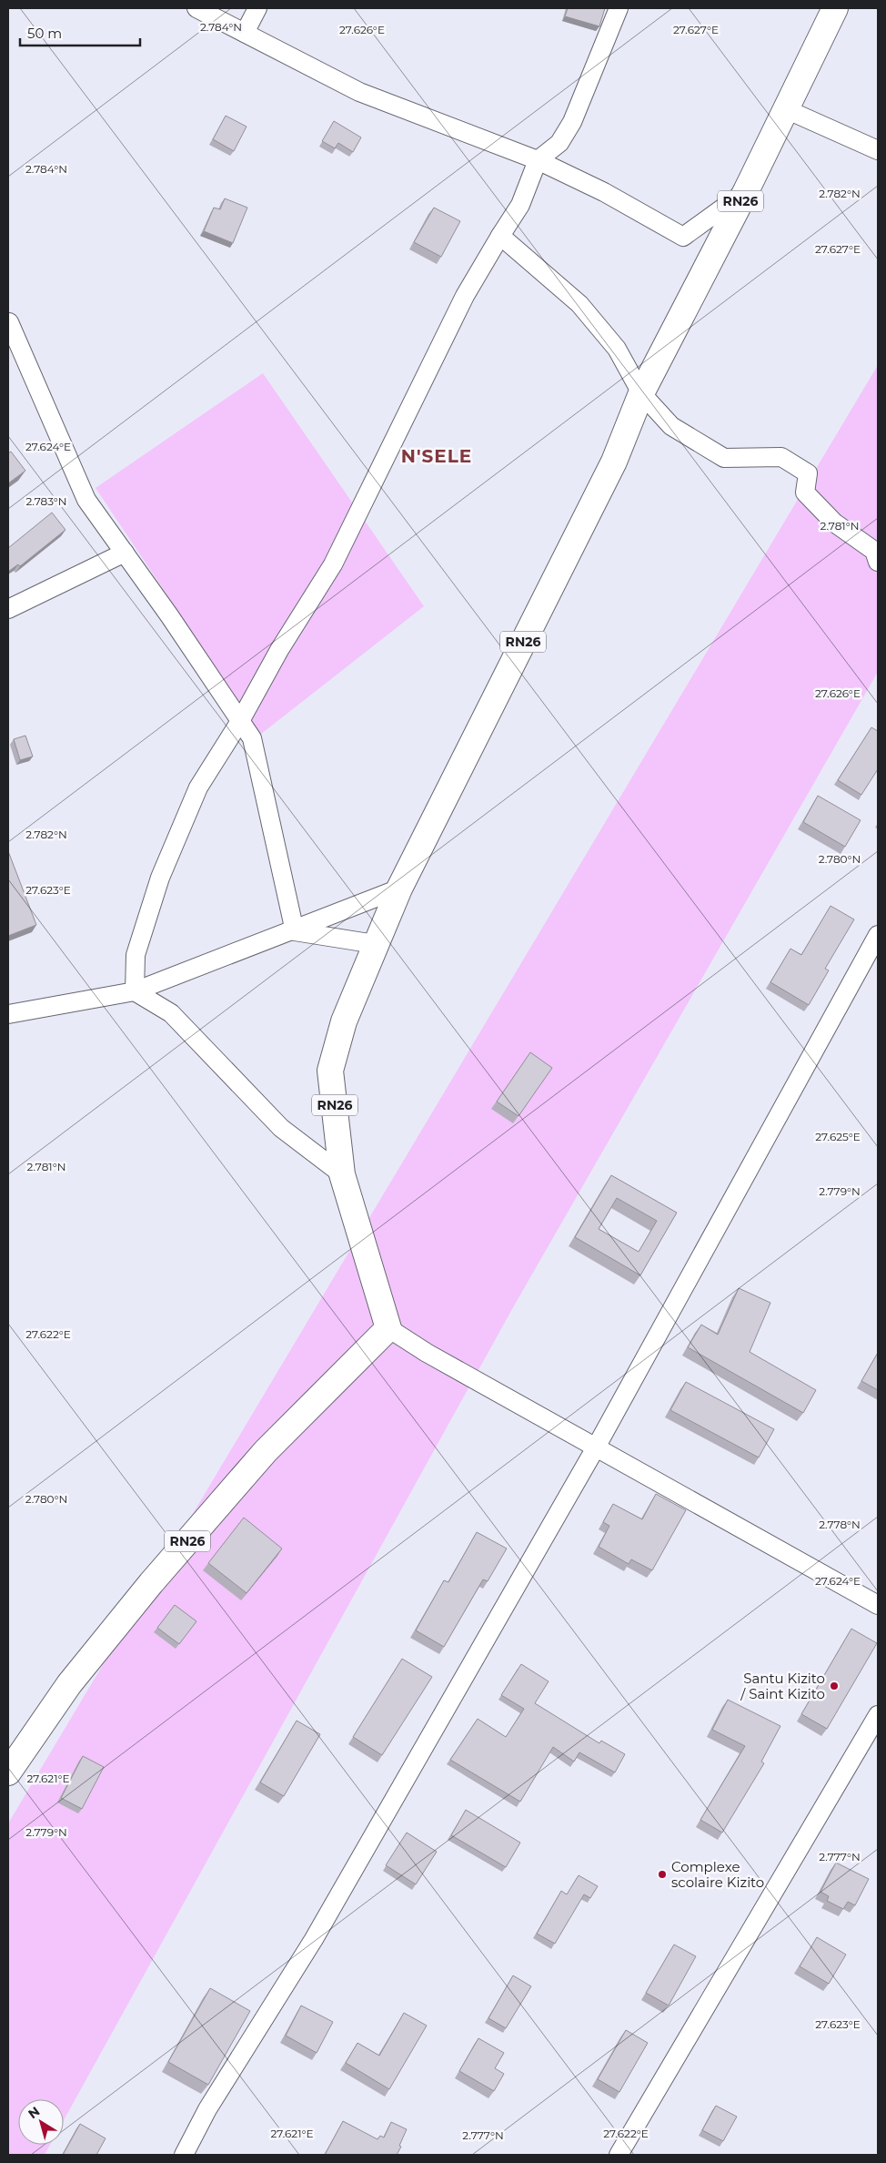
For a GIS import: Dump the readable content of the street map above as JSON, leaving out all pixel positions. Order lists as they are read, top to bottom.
{
  "streets": {
    "main road": ["RN26"]
  },
  "districts": ["N'SELE"],
  "places": ["Santu Kizito / Saint Kizito", "Complexe scolaire Kizito"],
  "scale_bar": "50 m",
  "north": "top left",
  "coordinates": [
    "2.784°N",
    "27.626°E",
    "27.627°E",
    "2.782°N",
    "27.624°E",
    "2.783°N",
    "2.781°N",
    "2.780°N",
    "27.623°E",
    "27.625°E",
    "2.779°N",
    "27.622°E",
    "2.778°N",
    "27.621°E",
    "2.777°N"
  ]
}
